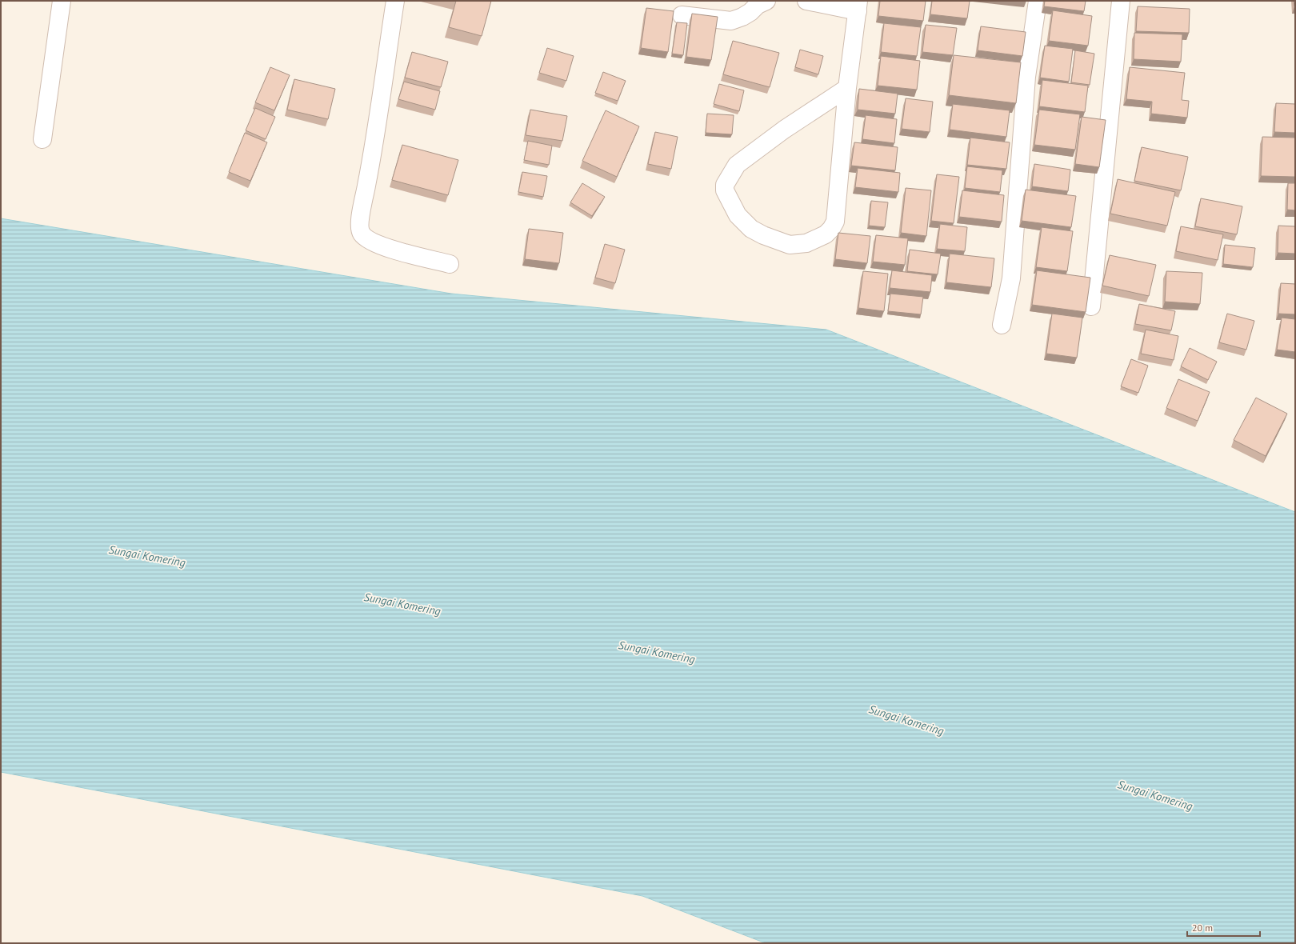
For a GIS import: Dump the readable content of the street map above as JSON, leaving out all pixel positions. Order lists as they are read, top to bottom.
{
  "water": ["Sungai Komering"],
  "scale_bar": "20 m"
}
